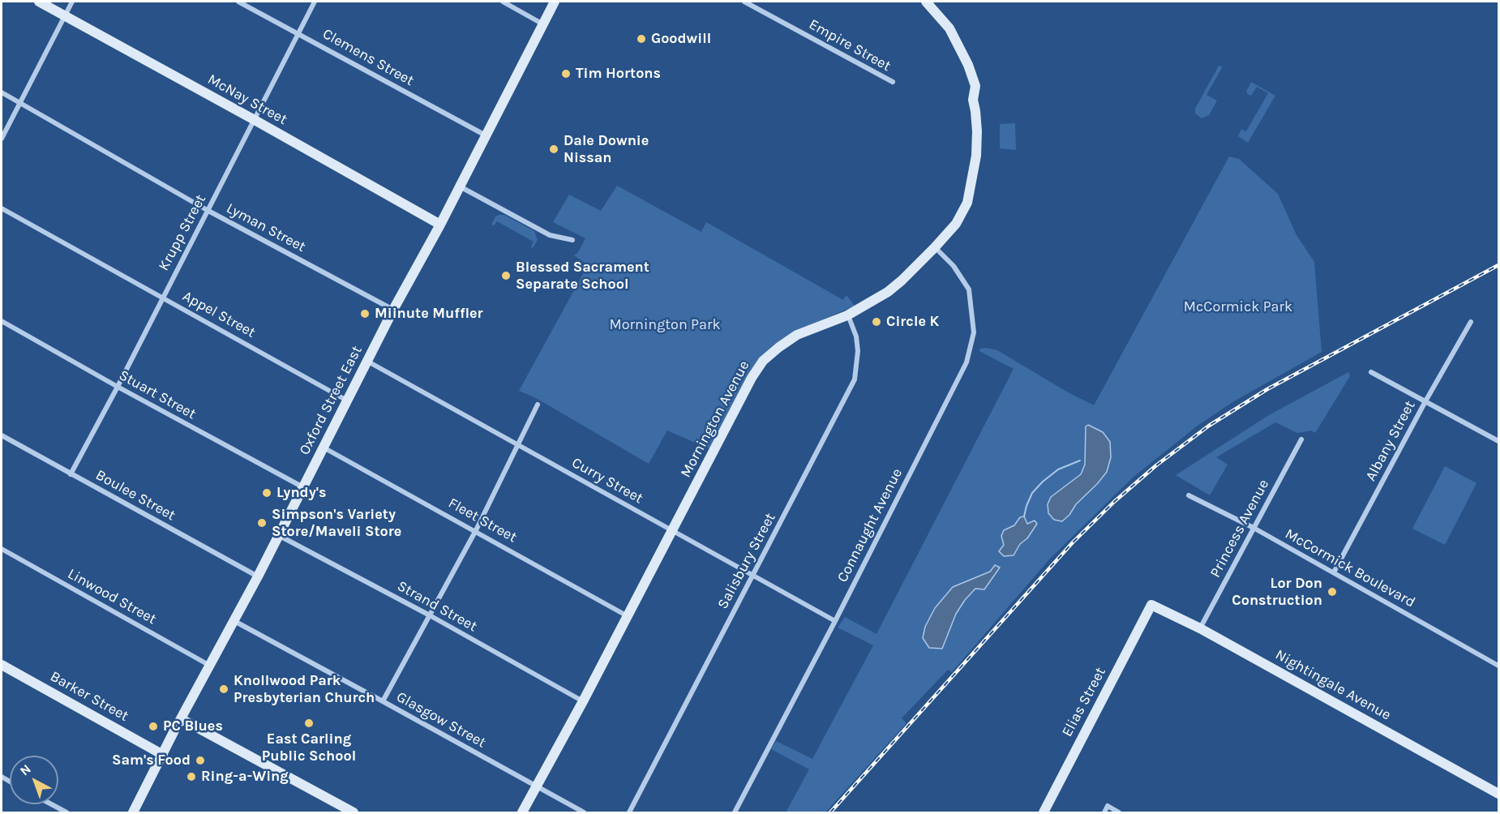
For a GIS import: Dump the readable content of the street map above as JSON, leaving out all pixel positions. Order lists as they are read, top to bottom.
{
  "streets": {
    "street": [
      "Empire Street",
      "Clemens Street",
      "McNay Street",
      "Lyman Street",
      "Krupp Street",
      "Appel Street",
      "Stuart Street",
      "Oxford Street East",
      "Mornington Avenue",
      "Albany Street",
      "Curry Street",
      "Boulee Street",
      "Fleet Street",
      "Connaught Avenue",
      "Princess Avenue",
      "Salisbury Street",
      "McCormick Boulevard",
      "Linwood Street",
      "Strand Street",
      "Nightingale Avenue",
      "Barker Street",
      "Elias Street",
      "Glasgow Street"
    ]
  },
  "crossings": [
    ["Clemens Street", "Krupp Street"],
    ["Clemens Street", "Oxford Street East"],
    ["McNay Street", "Krupp Street"],
    ["McNay Street", "Oxford Street East"],
    ["Lyman Street", "Krupp Street"],
    ["Lyman Street", "Oxford Street East"],
    ["Krupp Street", "Appel Street"],
    ["Krupp Street", "Stuart Street"],
    ["Krupp Street", "Boulee Street"],
    ["Appel Street", "Oxford Street East"],
    ["Stuart Street", "Oxford Street East"],
    ["Oxford Street East", "Curry Street"],
    ["Oxford Street East", "Boulee Street"],
    ["Oxford Street East", "Fleet Street"],
    ["Oxford Street East", "Linwood Street"],
    ["Oxford Street East", "Strand Street"],
    ["Oxford Street East", "Barker Street"],
    ["Oxford Street East", "Glasgow Street"],
    ["Mornington Avenue", "Curry Street"],
    ["Mornington Avenue", "Fleet Street"],
    ["Mornington Avenue", "Connaught Avenue"],
    ["Mornington Avenue", "Salisbury Street"],
    ["Mornington Avenue", "Strand Street"],
    ["Mornington Avenue", "Glasgow Street"],
    ["Albany Street", "McCormick Boulevard"],
    ["Curry Street", "Connaught Avenue"],
    ["Curry Street", "Salisbury Street"],
    ["Princess Avenue", "McCormick Boulevard"],
    ["Princess Avenue", "Nightingale Avenue"],
    ["Nightingale Avenue", "Elias Street"]
  ],
  "parks": ["McCormick Park", "Mornington Park"],
  "places": [
    "Goodwill",
    "Tim Hortons",
    "Dale Downie Nissan",
    "Blessed Sacrament Separate School",
    "Miinute Muffler",
    "Circle K",
    "Lyndy's",
    "Simpson's Variety Store/Maveli Store",
    "Lor Don Construction",
    "Knollwood Park Presbyterian Church",
    "East Carling Public School",
    "PC Blues",
    "Sam's Food",
    "Ring-a-Wing"
  ],
  "north": "top left"
}
